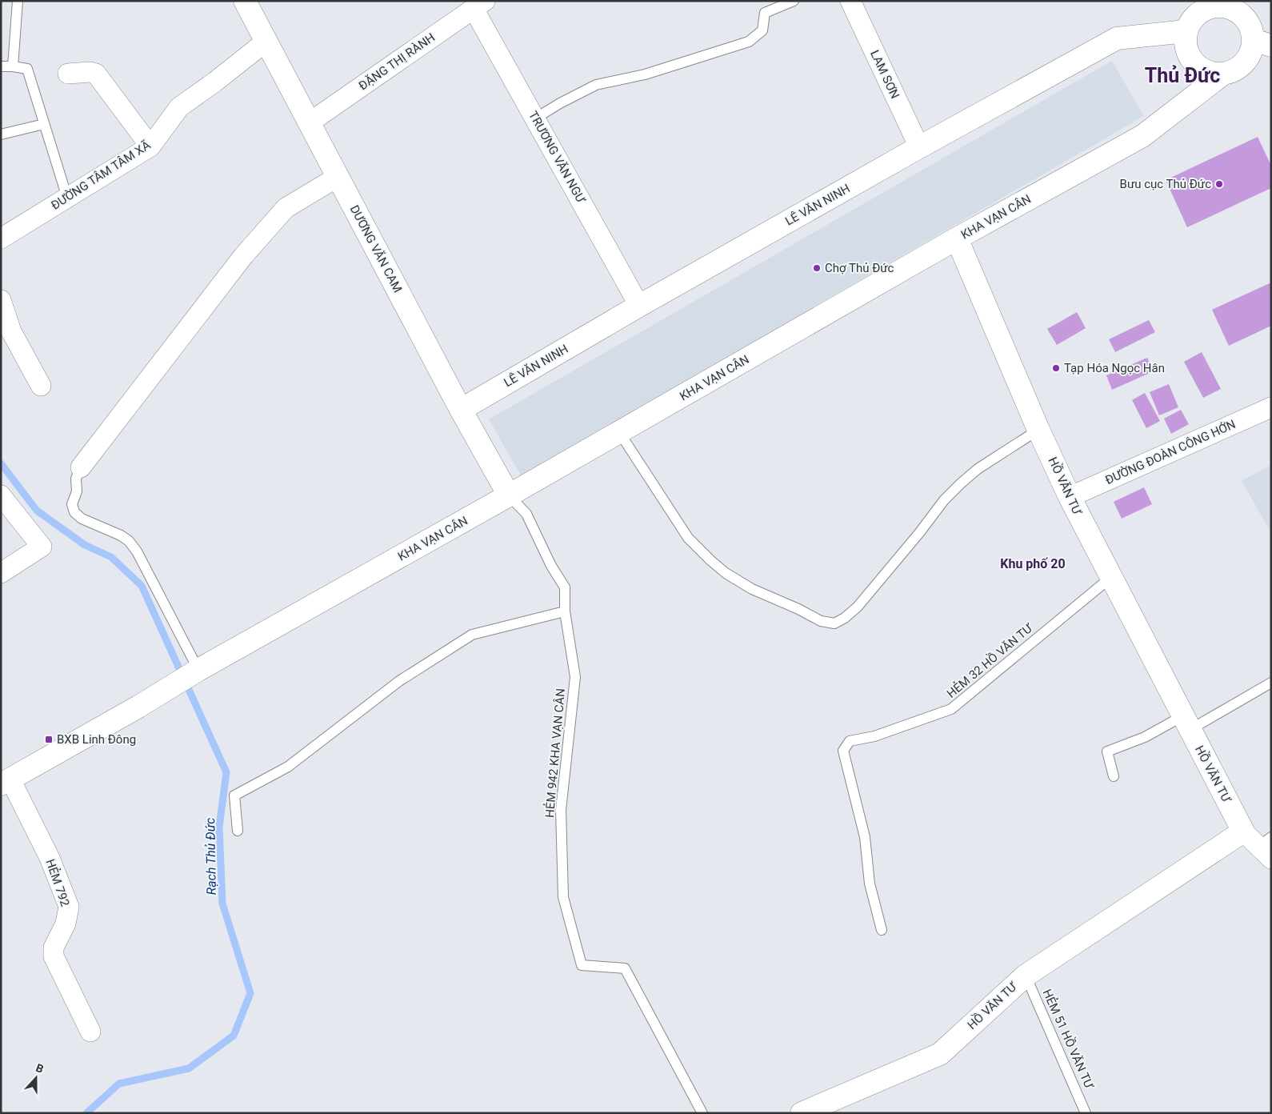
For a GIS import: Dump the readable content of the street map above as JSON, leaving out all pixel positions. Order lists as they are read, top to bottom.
{
  "streets": {
    "main road": [
      "LÊ VĂN NINH",
      "KHA VẠN CÂN",
      "DƯƠNG VĂN CAM",
      "HỒ VĂN TƯ"
    ],
    "street": [
      "ĐẶNG THỊ RÀNH",
      "LAM SƠN",
      "TRƯƠNG VĂN NGƯ",
      "ĐƯỜNG TÂM TÂM XÃ",
      "ĐƯỜNG ĐOÀN CÔNG HỚN",
      "HẺM 792"
    ],
    "lane": ["HẺM 32 HỒ VĂN TƯ", "HẺM 942 KHA VẠN CÂN", "HẺM 51 HỒ VĂN TƯ"]
  },
  "crossings": [
    ["ĐẶNG THỊ RÀNH", "TRƯƠNG VĂN NGƯ"],
    ["ĐẶNG THỊ RÀNH", "DƯƠNG VĂN CAM"],
    ["LAM SƠN", "LÊ VĂN NINH"],
    ["TRƯƠNG VĂN NGƯ", "LÊ VĂN NINH"],
    ["ĐƯỜNG TÂM TÂM XÃ", "DƯƠNG VĂN CAM"],
    ["LÊ VĂN NINH", "KHA VẠN CÂN"],
    ["LÊ VĂN NINH", "DƯƠNG VĂN CAM"],
    ["KHA VẠN CÂN", "DƯƠNG VĂN CAM"],
    ["KHA VẠN CÂN", "HỒ VĂN TƯ"],
    ["KHA VẠN CÂN", "HẺM 942 KHA VẠN CÂN"],
    ["KHA VẠN CÂN", "HẺM 792"],
    ["DƯƠNG VĂN CAM", "HẺM 942 KHA VẠN CÂN"],
    ["ĐƯỜNG ĐOÀN CÔNG HỚN", "HỒ VĂN TƯ"],
    ["HỒ VĂN TƯ", "HẺM 32 HỒ VĂN TƯ"],
    ["HỒ VĂN TƯ", "HẺM 51 HỒ VĂN TƯ"]
  ],
  "districts": ["Thủ Đức", "Khu phố 20"],
  "water": ["Rạch Thủ Đức"],
  "places": {
    "other": ["Bưu cục Thủ Đức", "Chợ Thủ Đức", "Tạp Hóa Ngọc Hân"],
    "transit": ["BXB Linh Đông"]
  },
  "north": "top"
}
